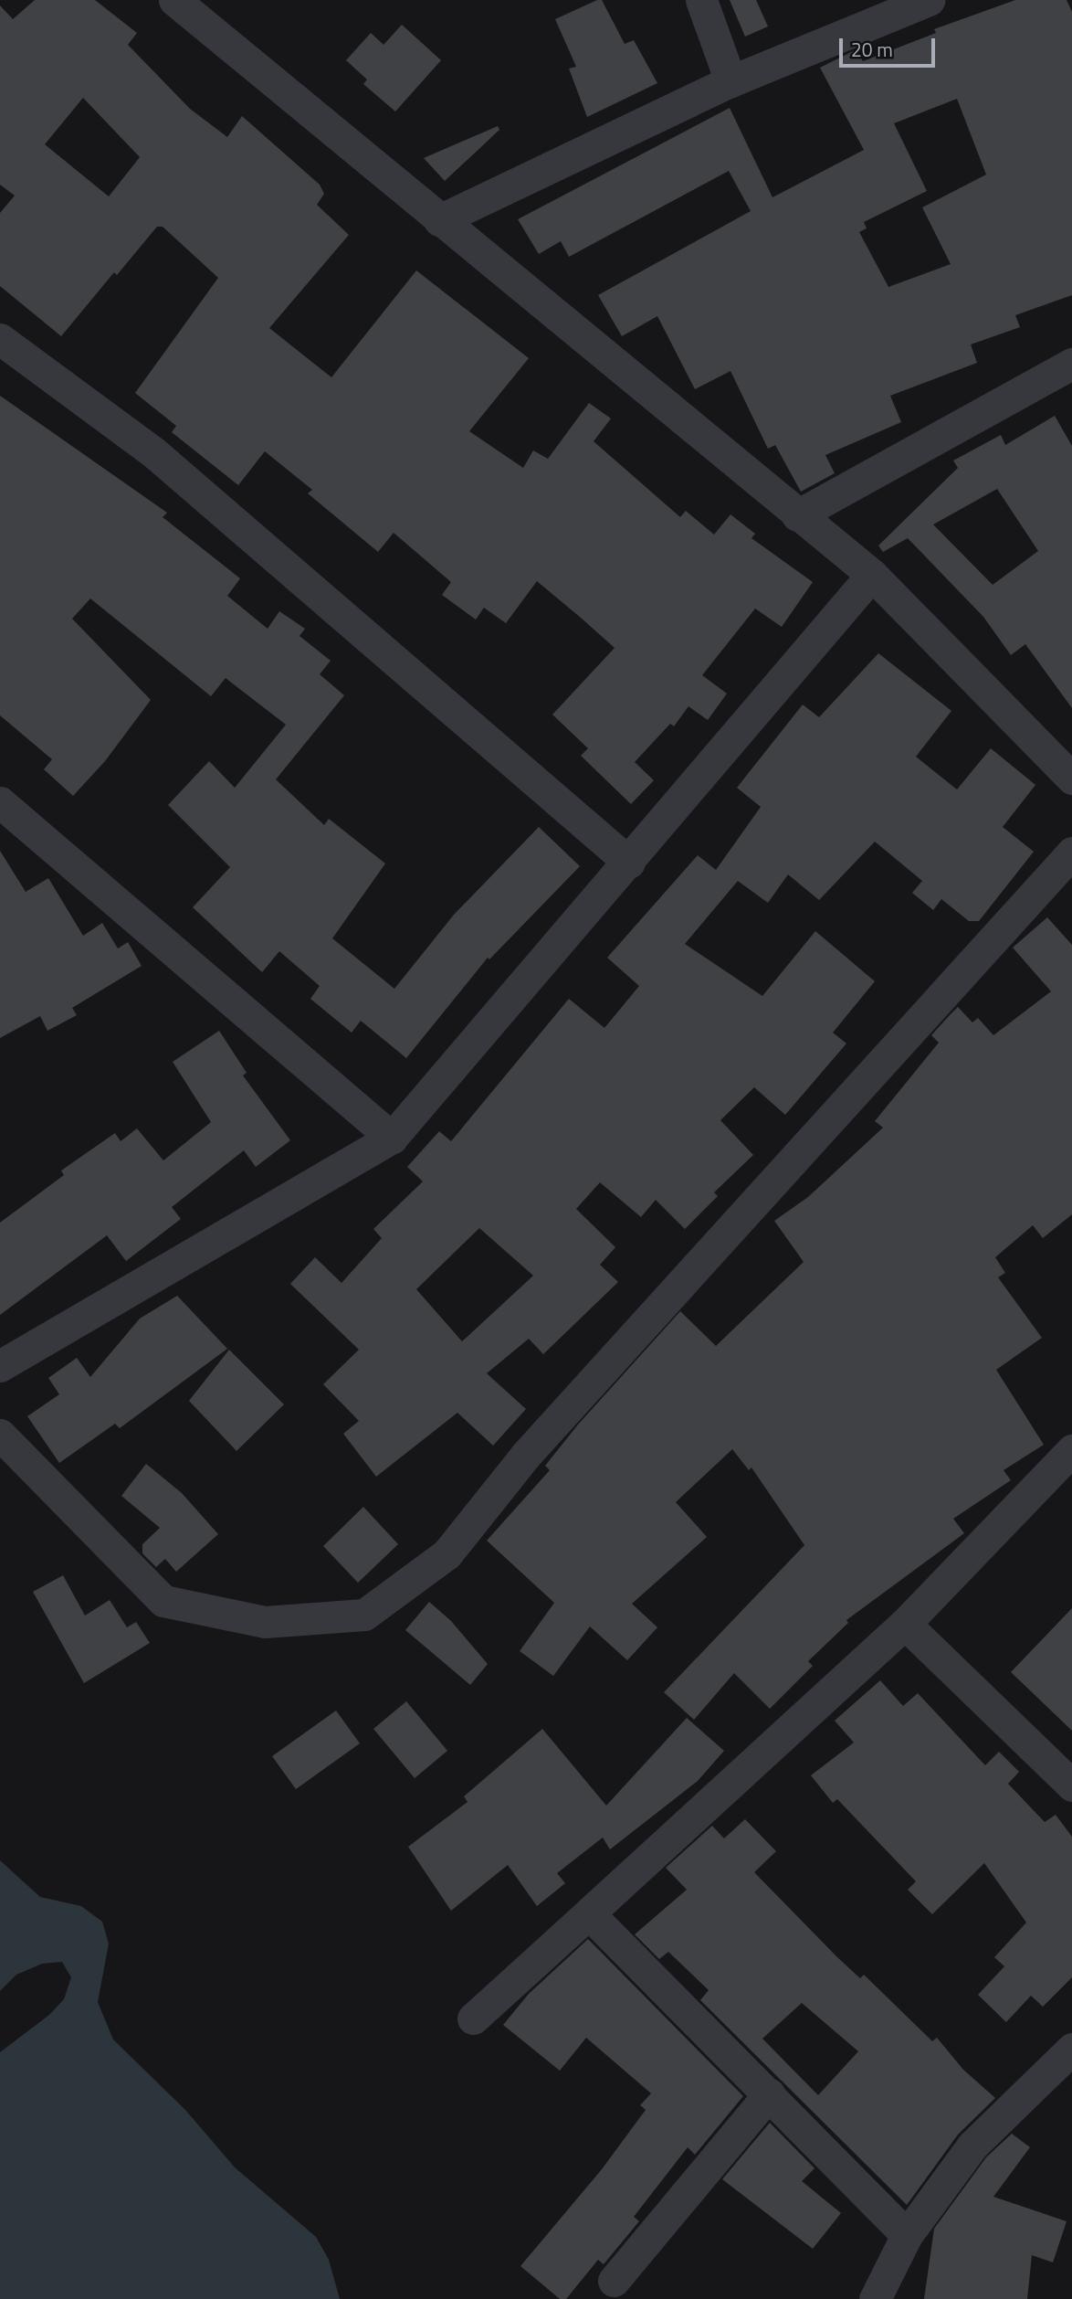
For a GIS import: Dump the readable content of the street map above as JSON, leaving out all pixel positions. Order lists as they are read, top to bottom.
{
  "scale_bar": "20 m"
}
